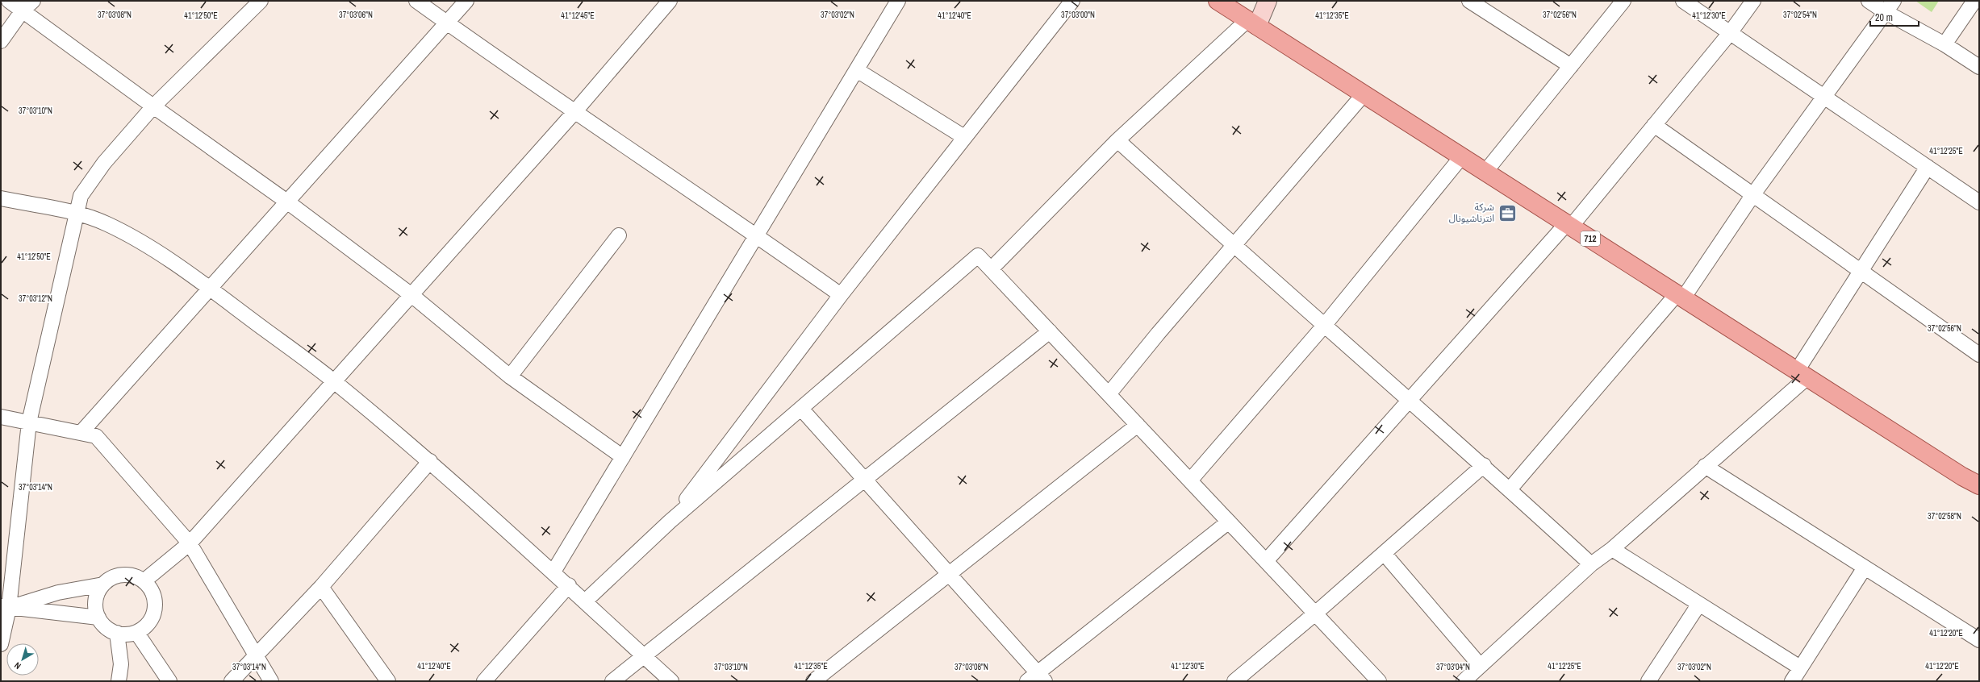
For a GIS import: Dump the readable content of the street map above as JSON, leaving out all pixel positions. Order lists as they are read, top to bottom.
{
  "streets": {
    "main road": ["712"]
  },
  "places": {
    "office": ["شركة انترناشيونال"]
  },
  "scale_bar": "20 m",
  "north": "bottom left",
  "coordinates": [
    "37°03'08\"N",
    "37°03'06\"N",
    "37°03'02\"N",
    "37°03'00\"N",
    "37°02'56\"N",
    "37°02'54\"N",
    "41°12'50\"E",
    "41°12'45\"E",
    "41°12'40\"E",
    "41°12'35\"E",
    "41°12'30\"E",
    "37°03'10\"N",
    "41°12'25\"E",
    "37°03'12\"N",
    "37°03'14\"N",
    "37°02'58\"N",
    "41°12'20\"E",
    "37°03'04\"N"
  ]
}
